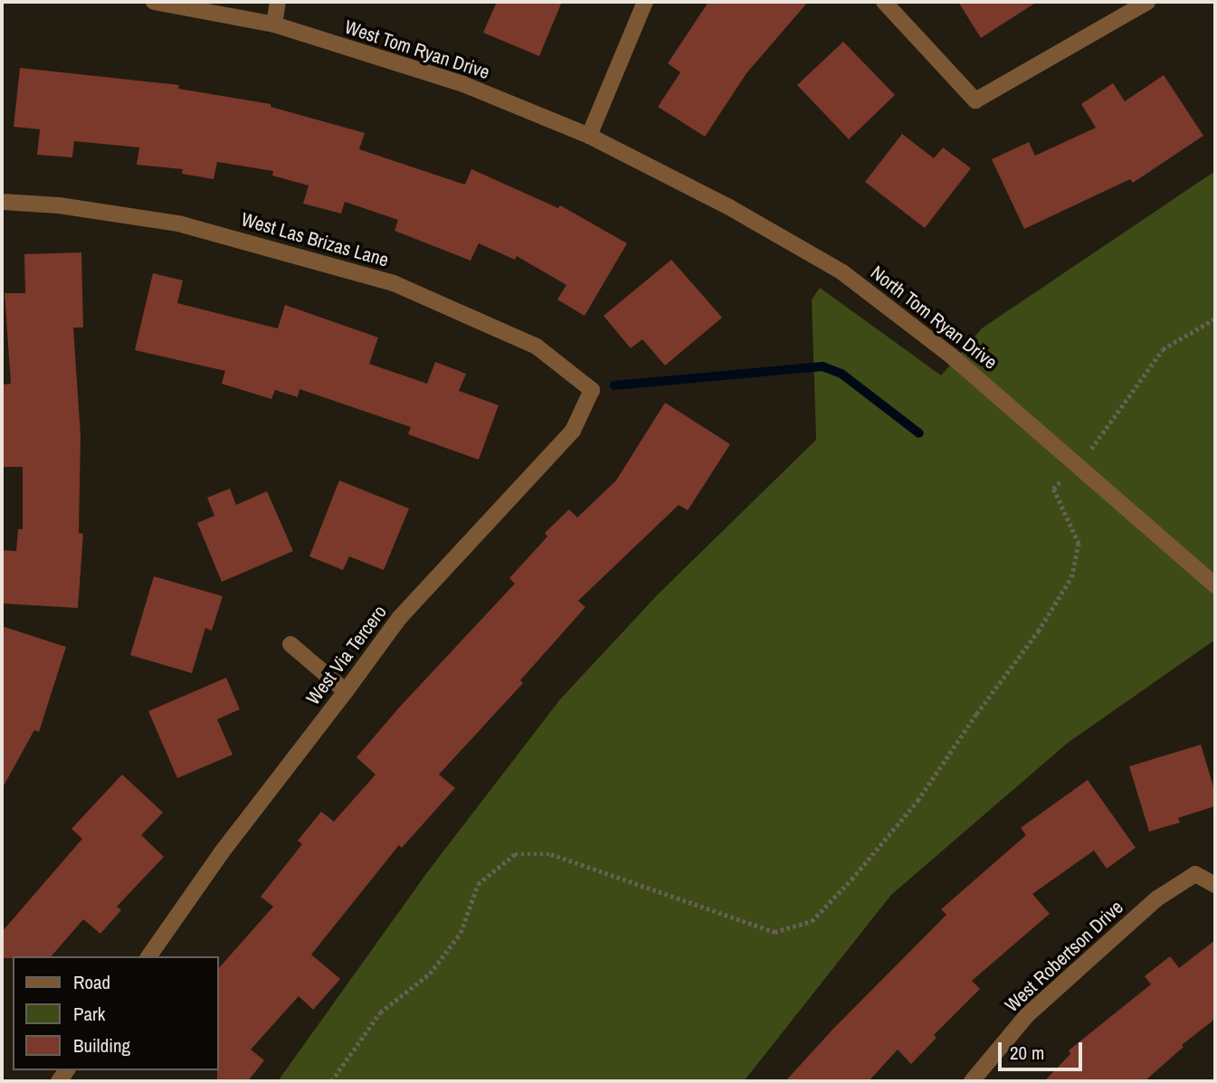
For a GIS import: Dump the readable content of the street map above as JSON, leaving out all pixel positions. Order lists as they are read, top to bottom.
{
  "streets": {
    "street": [
      "West Tom Ryan Drive",
      "West Las Brizas Lane",
      "North Tom Ryan Drive",
      "West Via Tercero",
      "West Robertson Drive"
    ]
  },
  "crossings": [
    ["West Tom Ryan Drive", "North Tom Ryan Drive"],
    ["West Las Brizas Lane", "West Via Tercero"]
  ],
  "legend": ["Road", "Park", "Building"],
  "scale_bar": "20 m"
}
